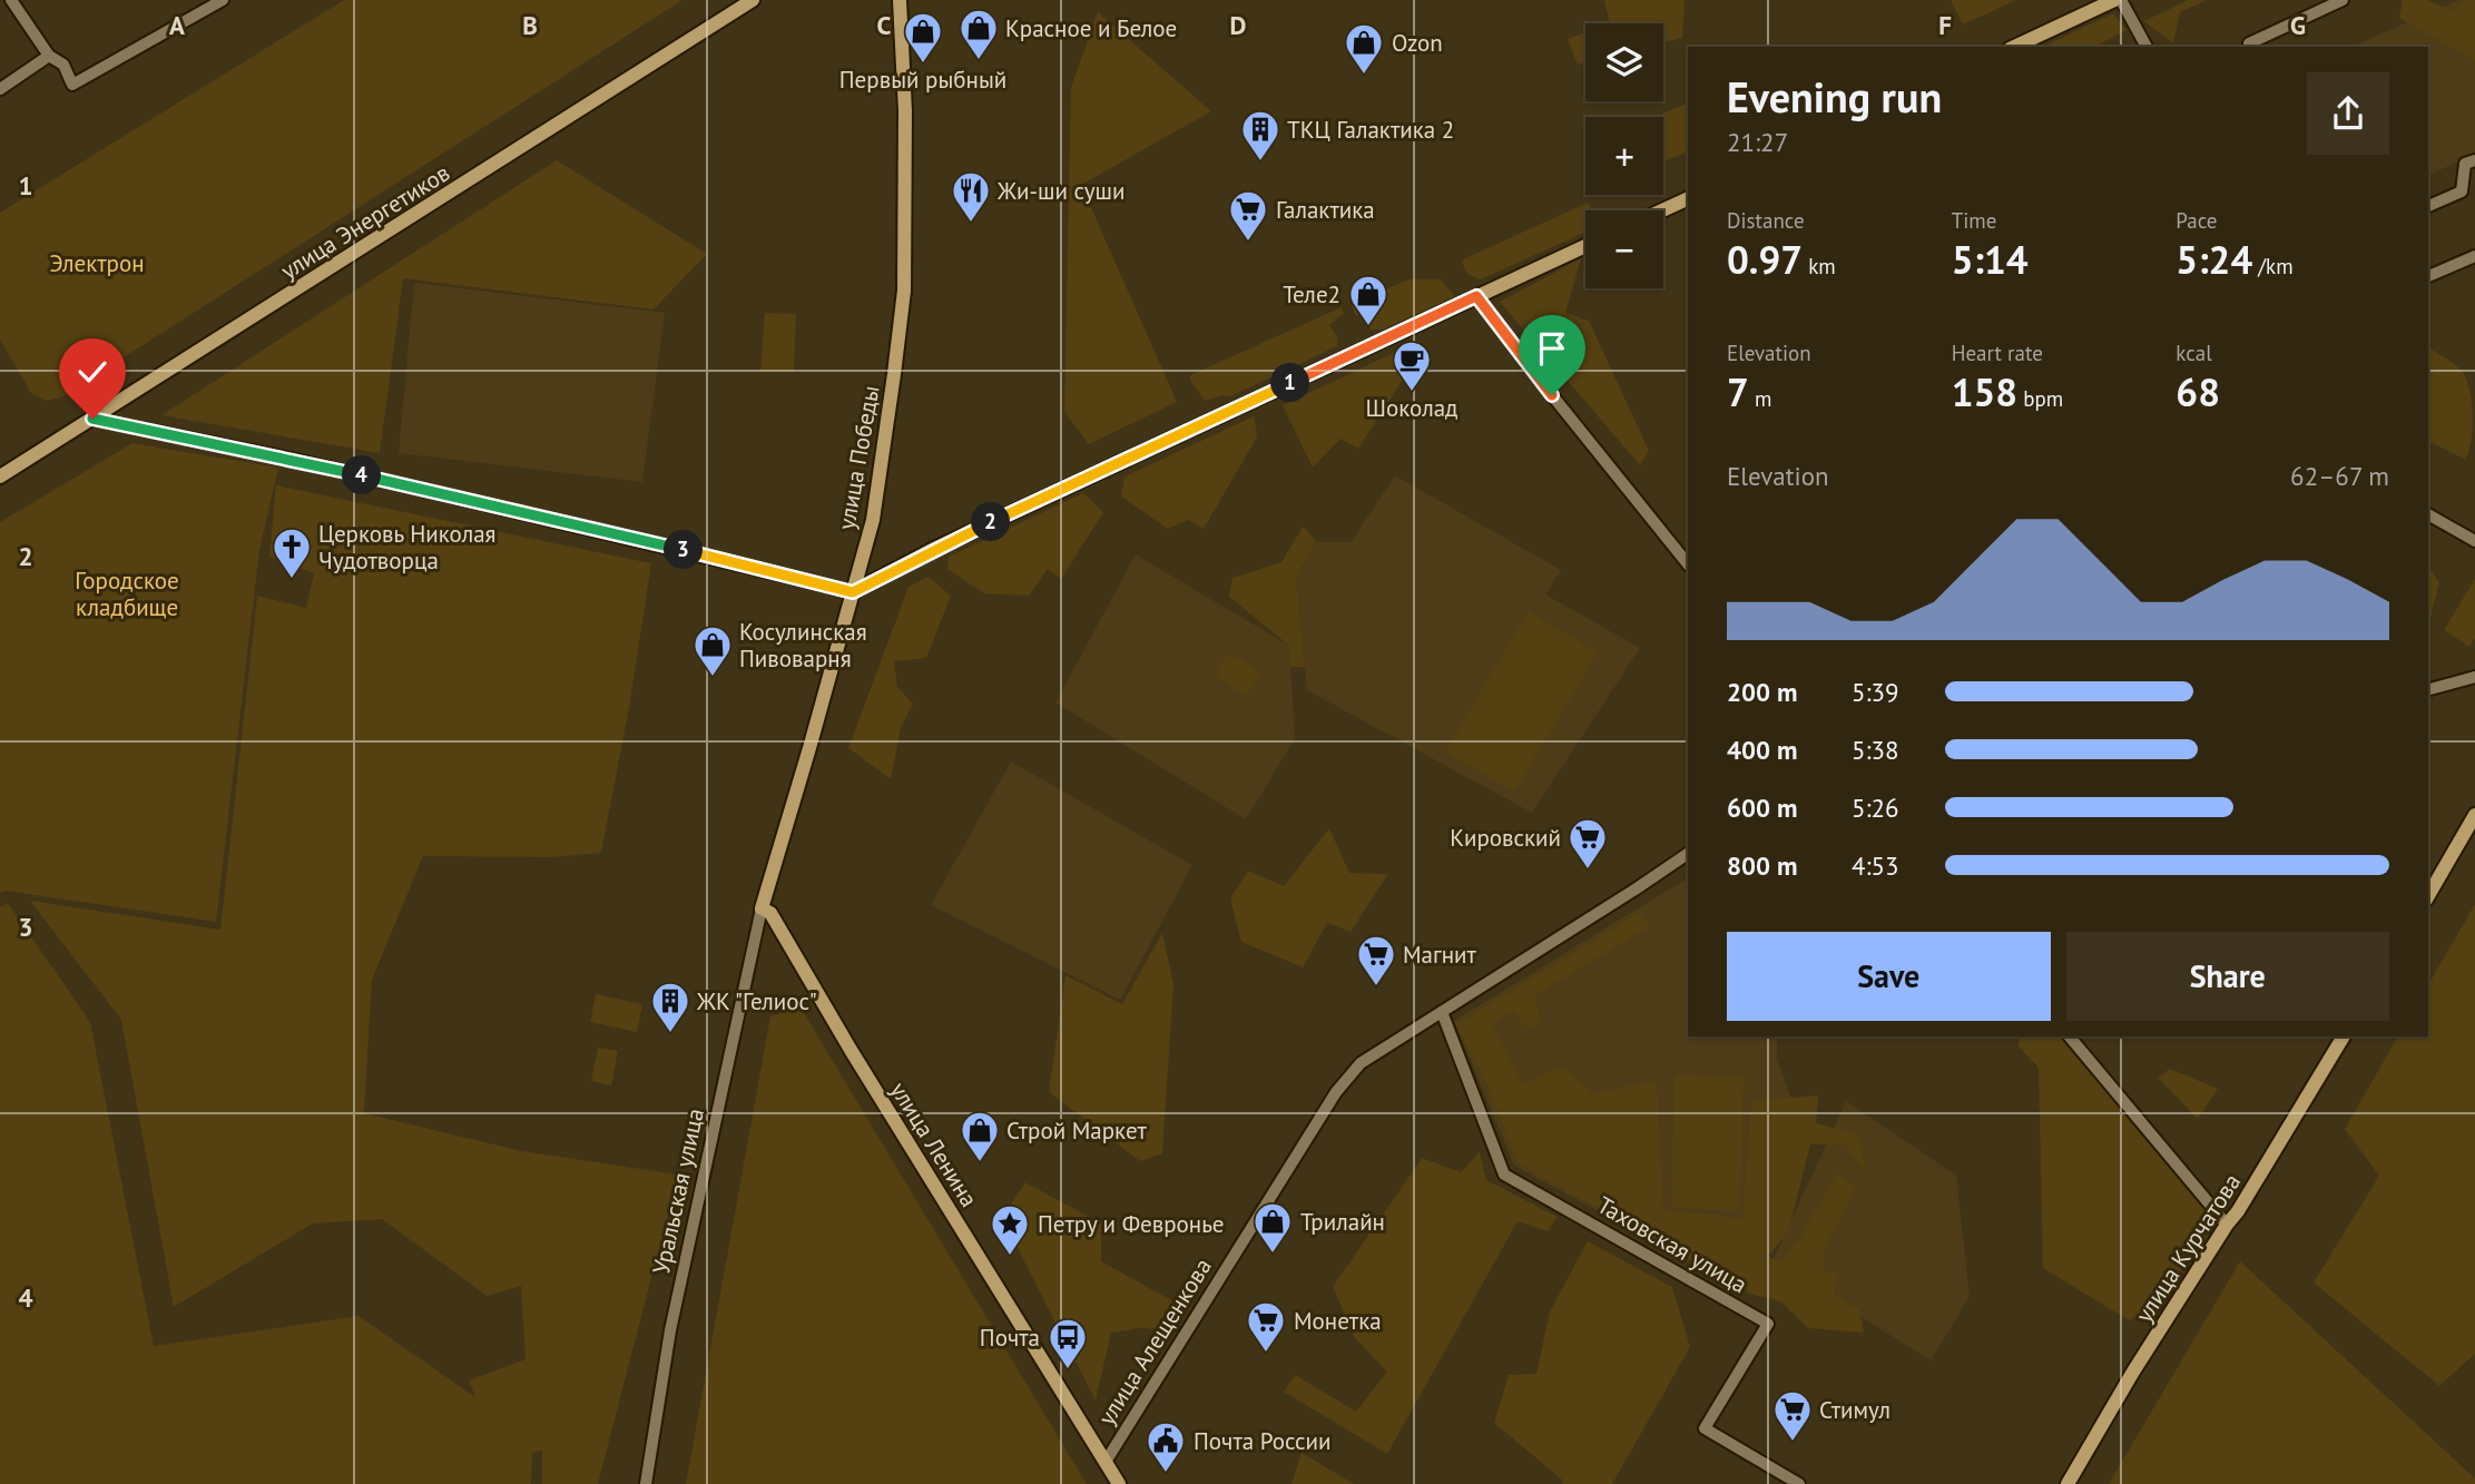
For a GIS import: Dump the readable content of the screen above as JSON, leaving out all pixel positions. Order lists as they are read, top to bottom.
{
  "streets": {
    "main road": [
      "улица Энергетиков",
      "улица Победы",
      "улица Ленина",
      "улица Курчатова"
    ],
    "street": ["Уральская улица", "Таховская улица", "улица Алещенкова"]
  },
  "crossings": [
    ["улица Победы", "улица Ленина"],
    ["улица Победы", "Уральская улица"],
    ["улица Ленина", "Уральская улица"],
    ["улица Ленина", "улица Алещенкова"],
    ["Таховская улица", "улица Алещенкова"]
  ],
  "parks": ["Электрон", "Городское кладбище"],
  "places": {
    "shop": [
      "Красное и Белое",
      "Первый рыбный",
      "Ozon",
      "Теле2",
      "Косулинская Пивоварня",
      "Строй Маркет",
      "Трилайн"
    ],
    "building": ["ТКЦ Галактика 2", "ЖК \"Гелиос\""],
    "restaurant": ["Жи-ши суши"],
    "supermarket": [
      "Галактика",
      "Кировский",
      "Магнит",
      "Монетка",
      "Стимул"
    ],
    "cafe": ["Шоколад"],
    "church": ["Церковь Николая Чудотворца"],
    "place": ["Петру и Февронье"],
    "bus stop": ["Почта"],
    "public building": ["Почта России"]
  },
  "page": {
    "map_buttons": ["+", "−"],
    "heading": ["Evening run", "21:27"],
    "stats": [
      ["Distance", "0.97 km"],
      ["Time", "5:14"],
      ["Pace", "5:24 /km"],
      ["Elevation", "7 m"],
      ["Heart rate", "158 bpm"],
      ["kcal", "68"]
    ],
    "pins": [
      "1",
      "4",
      "2",
      "3"
    ],
    "chart": ["Elevation", "62–67 m"],
    "list": [
      {
        "name": "200 m",
        "note": "5:39"
      },
      {
        "name": "400 m",
        "note": "5:38"
      },
      {
        "name": "600 m",
        "note": "5:26"
      },
      {
        "name": "800 m",
        "note": "4:53"
      }
    ],
    "buttons": ["Save", "Share"]
  },
  "grid": {
    "columns": [
      "A",
      "B",
      "C",
      "D",
      "F",
      "G"
    ],
    "rows": [
      "1",
      "2",
      "3",
      "4"
    ]
  }
}
